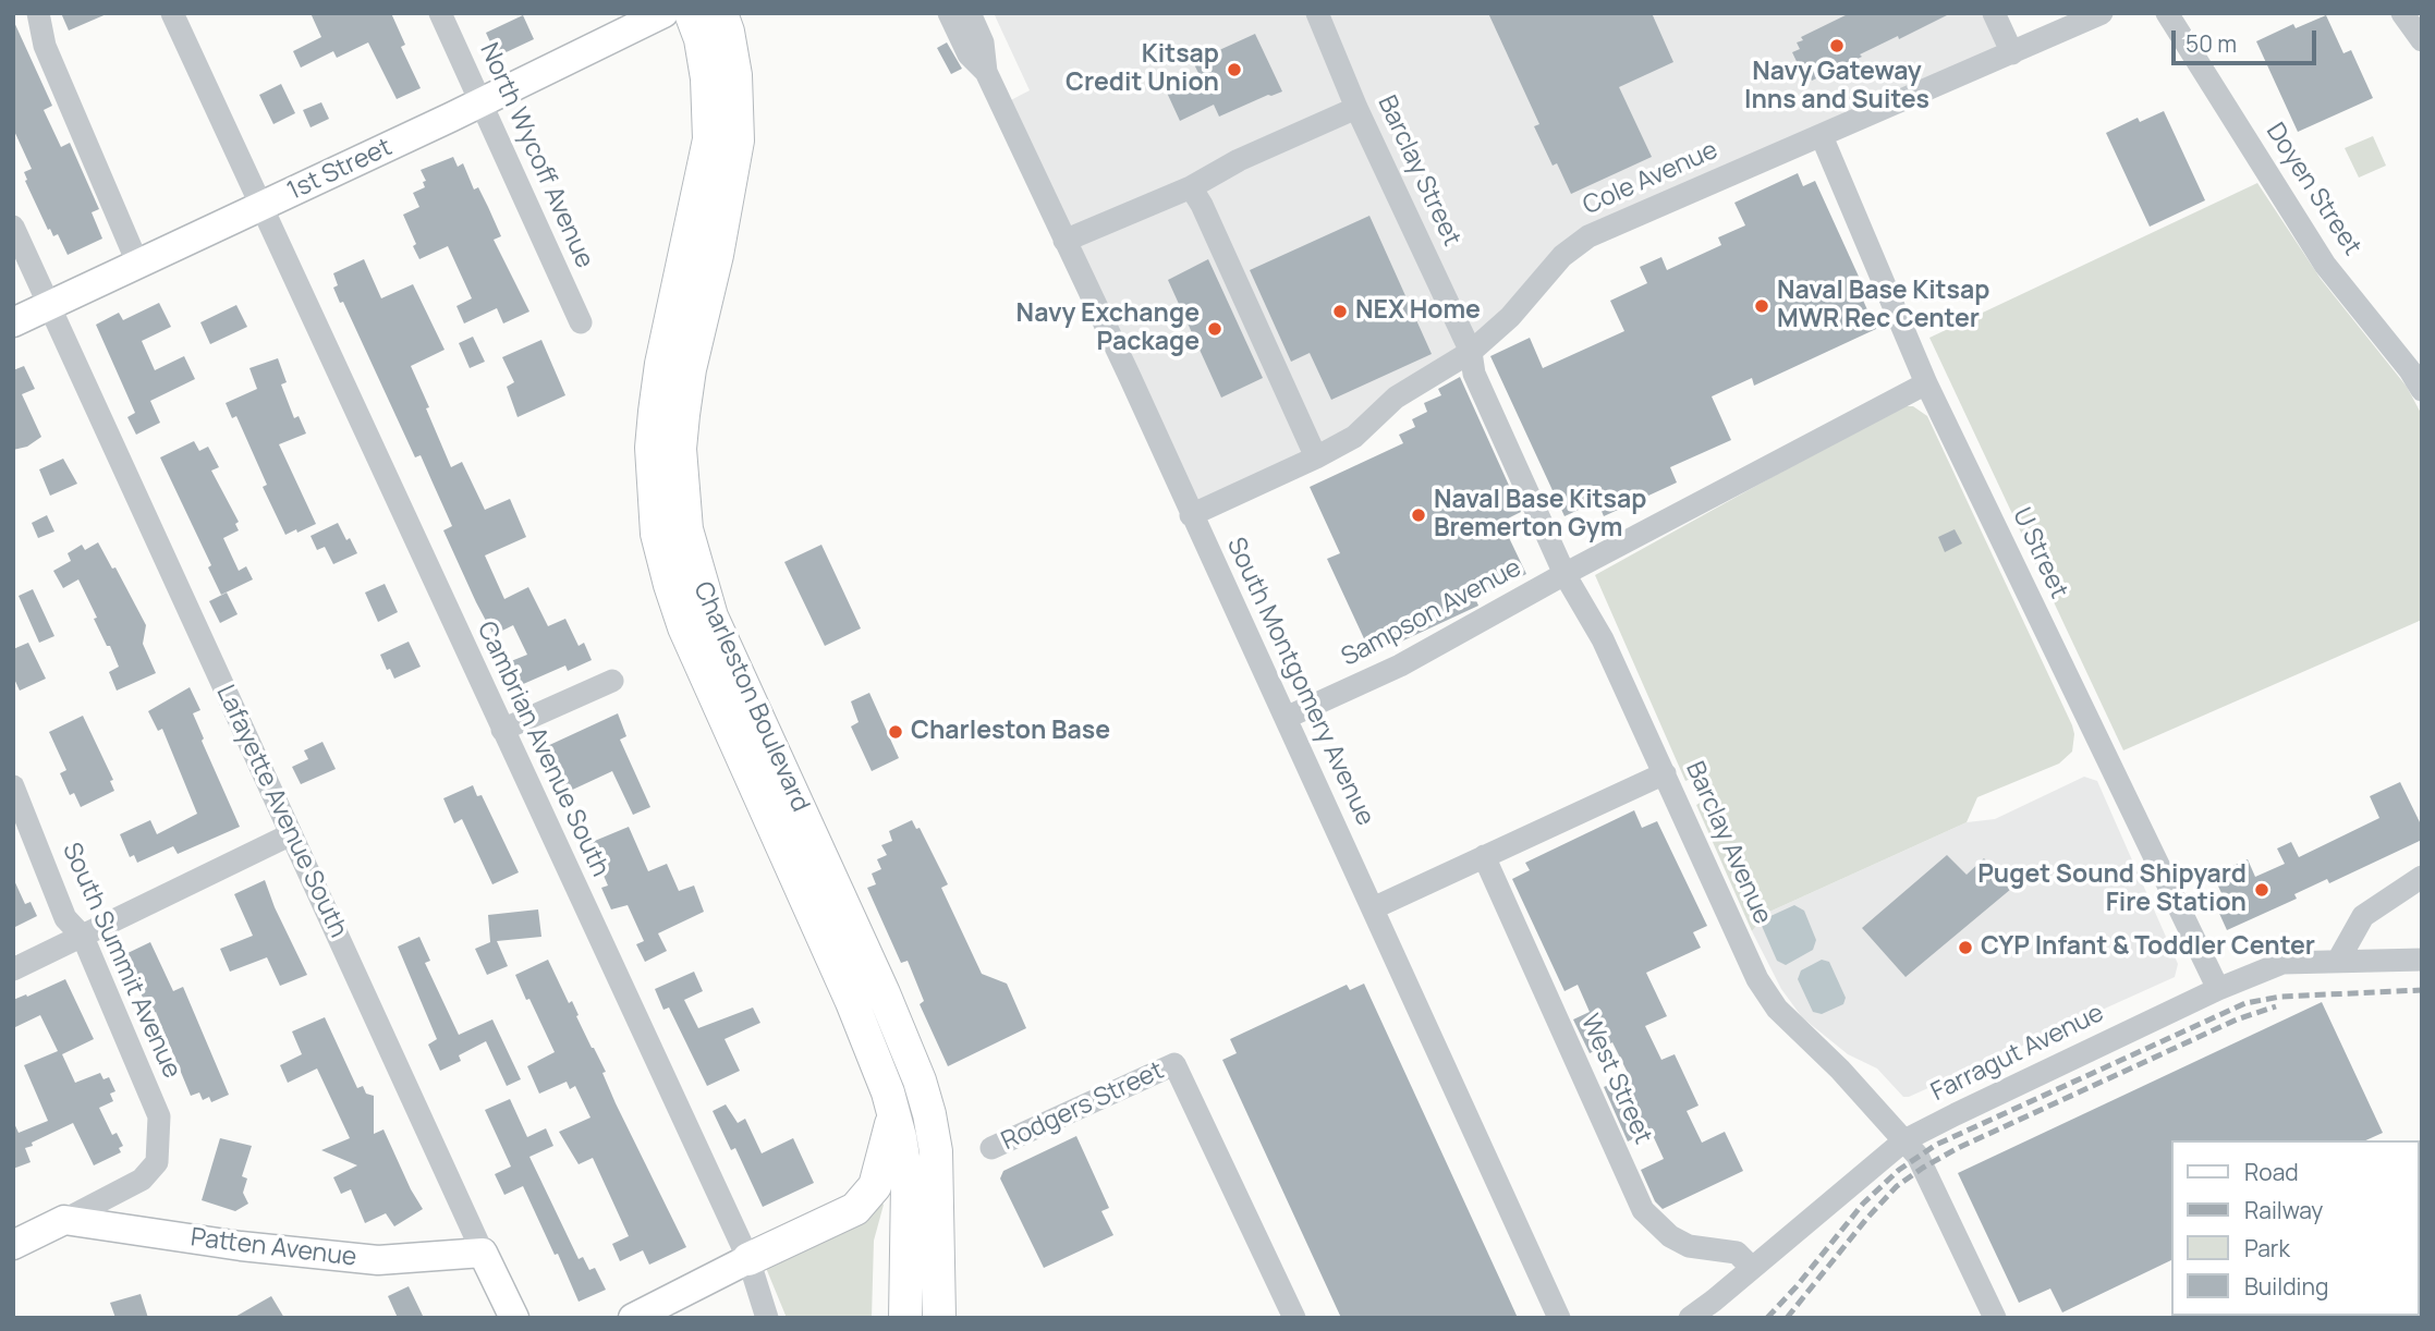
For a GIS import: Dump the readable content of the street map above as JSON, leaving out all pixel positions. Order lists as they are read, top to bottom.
{
  "streets": {
    "highway": ["Charleston Boulevard"],
    "main road": ["1st Street", "Lafayette Avenue South", "Patten Avenue"],
    "street": [
      "North Wycoff Avenue",
      "Barclay Street",
      "Cole Avenue",
      "Doyen Street",
      "U Street",
      "Sampson Avenue",
      "South Montgomery Avenue",
      "Cambrian Avenue South",
      "Barclay Avenue",
      "South Summit Avenue",
      "Farragut Avenue",
      "West Street",
      "Rodgers Street"
    ]
  },
  "crossings": [
    ["North Wycoff Avenue", "1st Street"],
    ["1st Street", "Cambrian Avenue South"],
    ["1st Street", "Lafayette Avenue South"],
    ["Barclay Street", "Cole Avenue"],
    ["Barclay Street", "Barclay Avenue"],
    ["Cole Avenue", "U Street"],
    ["Cole Avenue", "South Montgomery Avenue"],
    ["Cole Avenue", "Barclay Avenue"],
    ["U Street", "Sampson Avenue"],
    ["U Street", "Farragut Avenue"],
    ["Sampson Avenue", "South Montgomery Avenue"],
    ["Sampson Avenue", "Barclay Avenue"],
    ["Lafayette Avenue South", "Patten Avenue"],
    ["Barclay Avenue", "Farragut Avenue"],
    ["South Summit Avenue", "Patten Avenue"],
    ["Farragut Avenue", "West Street"]
  ],
  "places": [
    "Navy Gateway Inns and Suites",
    "Kitsap Credit Union",
    "Naval Base Kitsap MWR Rec Center",
    "NEX Home",
    "Navy Exchange Package",
    "Naval Base Kitsap Bremerton Gym",
    "Charleston Base",
    "Puget Sound Shipyard Fire Station",
    "CYP Infant & Toddler Center"
  ],
  "legend": [
    "Road",
    "Railway",
    "Park",
    "Building"
  ],
  "scale_bar": "50 m"
}
